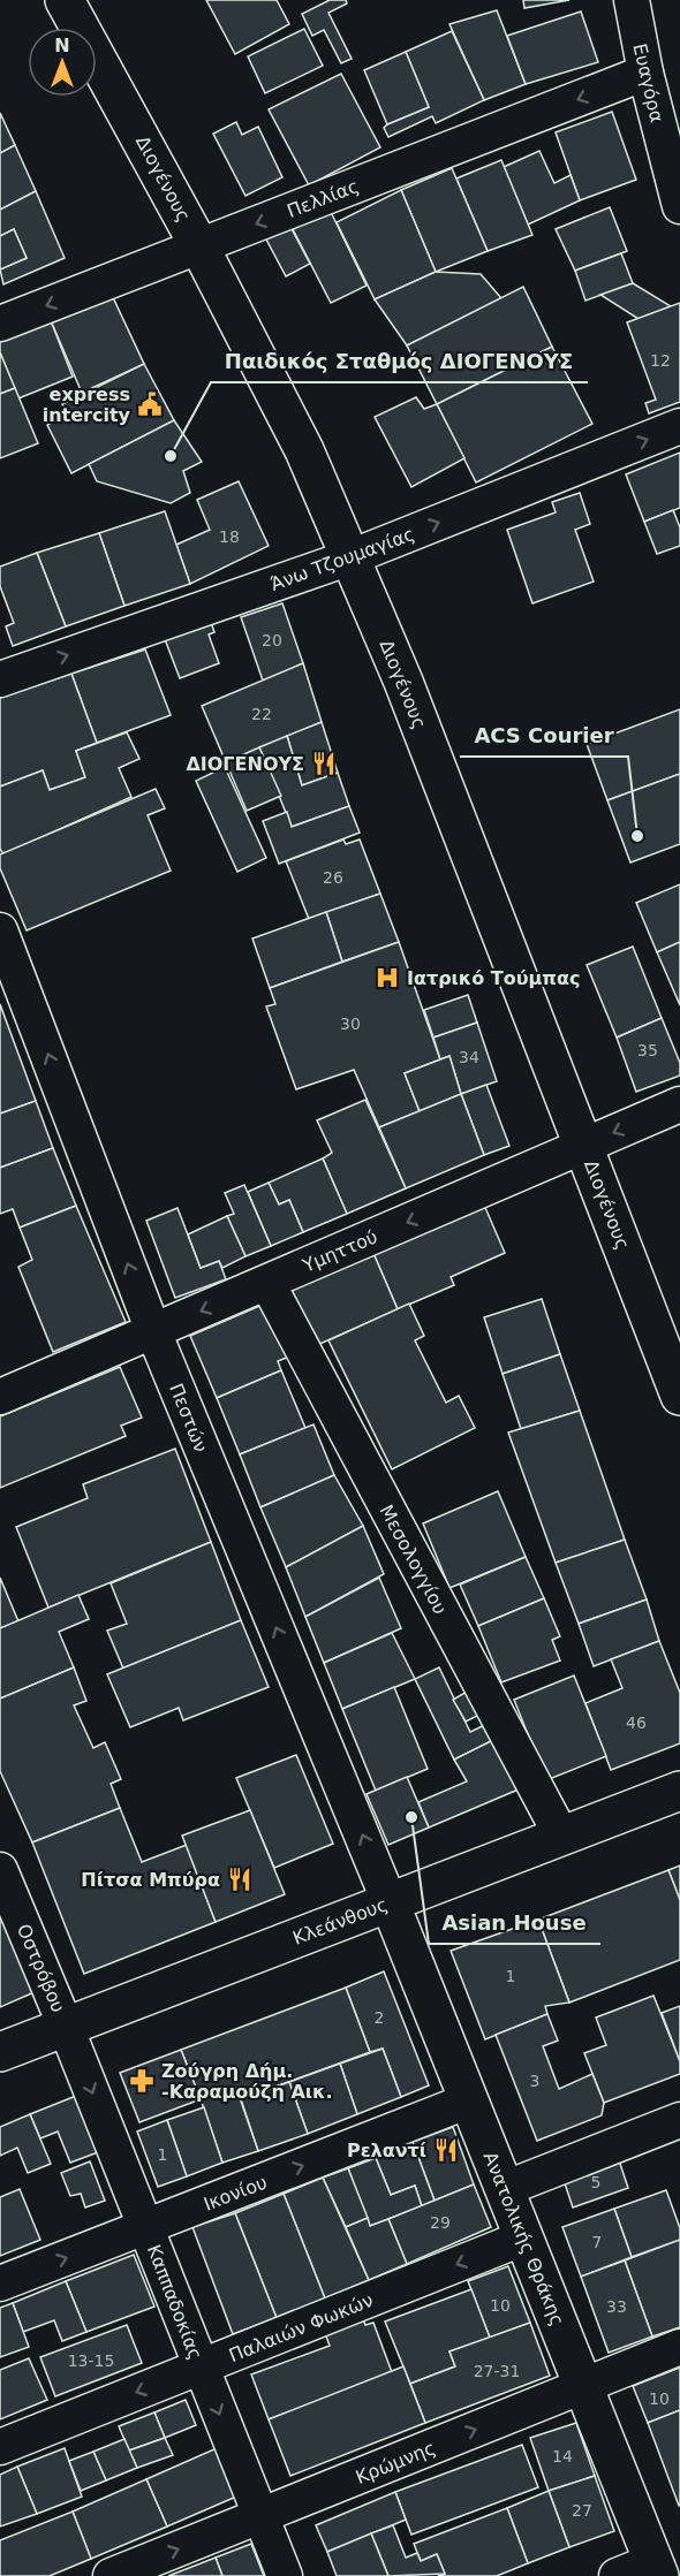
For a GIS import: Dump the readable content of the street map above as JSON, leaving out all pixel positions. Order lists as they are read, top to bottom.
{
  "streets": {
    "street": [
      "Ευαγόρα",
      "Διογένους",
      "Πελλίας",
      "Άνω Τζουμαγίας",
      "Υμηττού",
      "Πεστών",
      "Μεσολογγίου",
      "Κλεάνθους",
      "Οστρόβου",
      "Ικονίου",
      "Ανατολικής Θράκης",
      "Καππαδοκίας",
      "Παλαιών Φωκών",
      "Κρώμνης"
    ]
  },
  "crossings": [
    ["Ευαγόρα", "Πελλίας"],
    ["Διογένους", "Πελλίας"],
    ["Διογένους", "Άνω Τζουμαγίας"],
    ["Διογένους", "Υμηττού"],
    ["Υμηττού", "Πεστών"],
    ["Υμηττού", "Μεσολογγίου"],
    ["Πεστών", "Κλεάνθους"],
    ["Πεστών", "Ανατολικής Θράκης"],
    ["Μεσολογγίου", "Κλεάνθους"],
    ["Κλεάνθους", "Οστρόβου"],
    ["Κλεάνθους", "Ανατολικής Θράκης"],
    ["Κλεάνθους", "Καππαδοκίας"],
    ["Οστρόβου", "Καππαδοκίας"],
    ["Ικονίου", "Ανατολικής Θράκης"],
    ["Ικονίου", "Καππαδοκίας"],
    ["Ανατολικής Θράκης", "Παλαιών Φωκών"],
    ["Ανατολικής Θράκης", "Κρώμνης"],
    ["Καππαδοκίας", "Παλαιών Φωκών"],
    ["Καππαδοκίας", "Κρώμνης"]
  ],
  "one_way": [
    "Πελλίας",
    "Άνω Τζουμαγίας",
    "Υμηττού",
    "Πεστών",
    "Ικονίου",
    "Καππαδοκίας",
    "Παλαιών Φωκών",
    "Κρώμνης"
  ],
  "places": {
    "public building": ["express intercity"],
    "other": ["Παιδικός Σταθμός ΔΙΟΓΕΝΟΥΣ", "ACS Courier", "Asian House"],
    "restaurant": ["ΔΙΟΓΕΝΟΥΣ", "Πίτσα Μπύρα", "Ρελαντί"],
    "hospital": ["Ιατρικό Τούμπας"],
    "pharmacy": ["Ζούγρη Δήμ. -Καραμούζη Αικ."]
  },
  "house_numbers": [
    "12",
    "18",
    "20",
    "22",
    "26",
    "30",
    "35",
    "34",
    "46",
    "1",
    "2",
    "3",
    "1",
    "5",
    "29",
    "7",
    "10",
    "33",
    "13-15",
    "27-31",
    "10",
    "14",
    "27"
  ],
  "north": "top"
}
